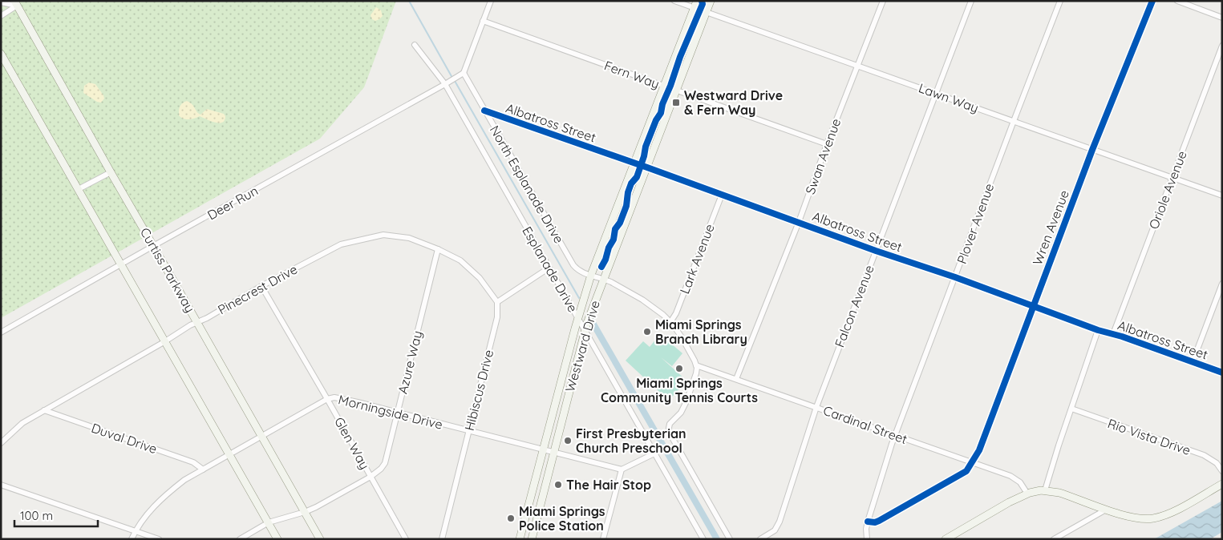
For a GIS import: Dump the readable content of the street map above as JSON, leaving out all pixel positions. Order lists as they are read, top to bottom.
{
  "streets": {
    "street": [
      "Fern Way",
      "Lawn Way",
      "Albatross Street",
      "Swan Avenue",
      "North Esplanade Drive",
      "Oriole Avenue",
      "Deer Run",
      "Plover Avenue",
      "Wren Avenue",
      "Lark Avenue",
      "Esplanade Drive",
      "Curtiss Parkway",
      "Pinecrest Drive",
      "Falcon Avenue",
      "Westward Drive",
      "Azure Way",
      "Hibiscus Drive",
      "Morningside Drive",
      "Cardinal Street",
      "Rio Vista Drive",
      "Duval Drive",
      "Glen Way"
    ]
  },
  "crossings": [
    ["Fern Way", "Swan Avenue"],
    ["Fern Way", "Westward Drive"],
    ["Lawn Way", "Swan Avenue"],
    ["Lawn Way", "Oriole Avenue"],
    ["Lawn Way", "Plover Avenue"],
    ["Lawn Way", "Wren Avenue"],
    ["Lawn Way", "Falcon Avenue"],
    ["Lawn Way", "Westward Drive"],
    ["Albatross Street", "Swan Avenue"],
    ["Albatross Street", "North Esplanade Drive"],
    ["Albatross Street", "Oriole Avenue"],
    ["Albatross Street", "Plover Avenue"],
    ["Albatross Street", "Wren Avenue"],
    ["Albatross Street", "Lark Avenue"],
    ["Albatross Street", "Falcon Avenue"],
    ["Albatross Street", "Westward Drive"],
    ["Swan Avenue", "Cardinal Street"],
    ["North Esplanade Drive", "Deer Run"],
    ["North Esplanade Drive", "Lark Avenue"],
    ["North Esplanade Drive", "Westward Drive"],
    ["North Esplanade Drive", "Cardinal Street"],
    ["Deer Run", "Esplanade Drive"],
    ["Deer Run", "Curtiss Parkway"],
    ["Plover Avenue", "Wren Avenue"],
    ["Plover Avenue", "Cardinal Street"],
    ["Wren Avenue", "Cardinal Street"],
    ["Esplanade Drive", "Westward Drive"],
    ["Curtiss Parkway", "Pinecrest Drive"],
    ["Curtiss Parkway", "Azure Way"],
    ["Curtiss Parkway", "Morningside Drive"],
    ["Pinecrest Drive", "Azure Way"],
    ["Pinecrest Drive", "Hibiscus Drive"],
    ["Pinecrest Drive", "Duval Drive"],
    ["Pinecrest Drive", "Glen Way"],
    ["Falcon Avenue", "Cardinal Street"],
    ["Westward Drive", "Morningside Drive"],
    ["Azure Way", "Morningside Drive"],
    ["Azure Way", "Glen Way"],
    ["Hibiscus Drive", "Morningside Drive"],
    ["Morningside Drive", "Duval Drive"],
    ["Morningside Drive", "Glen Way"]
  ],
  "places": {
    "transit": ["Westward Drive & Fern Way"],
    "other": [
      "Miami Springs Branch Library",
      "Miami Springs Community Tennis Courts",
      "First Presbyterian Church Preschool",
      "The Hair Stop",
      "Miami Springs Police Station"
    ]
  },
  "scale_bar": "100 m"
}
